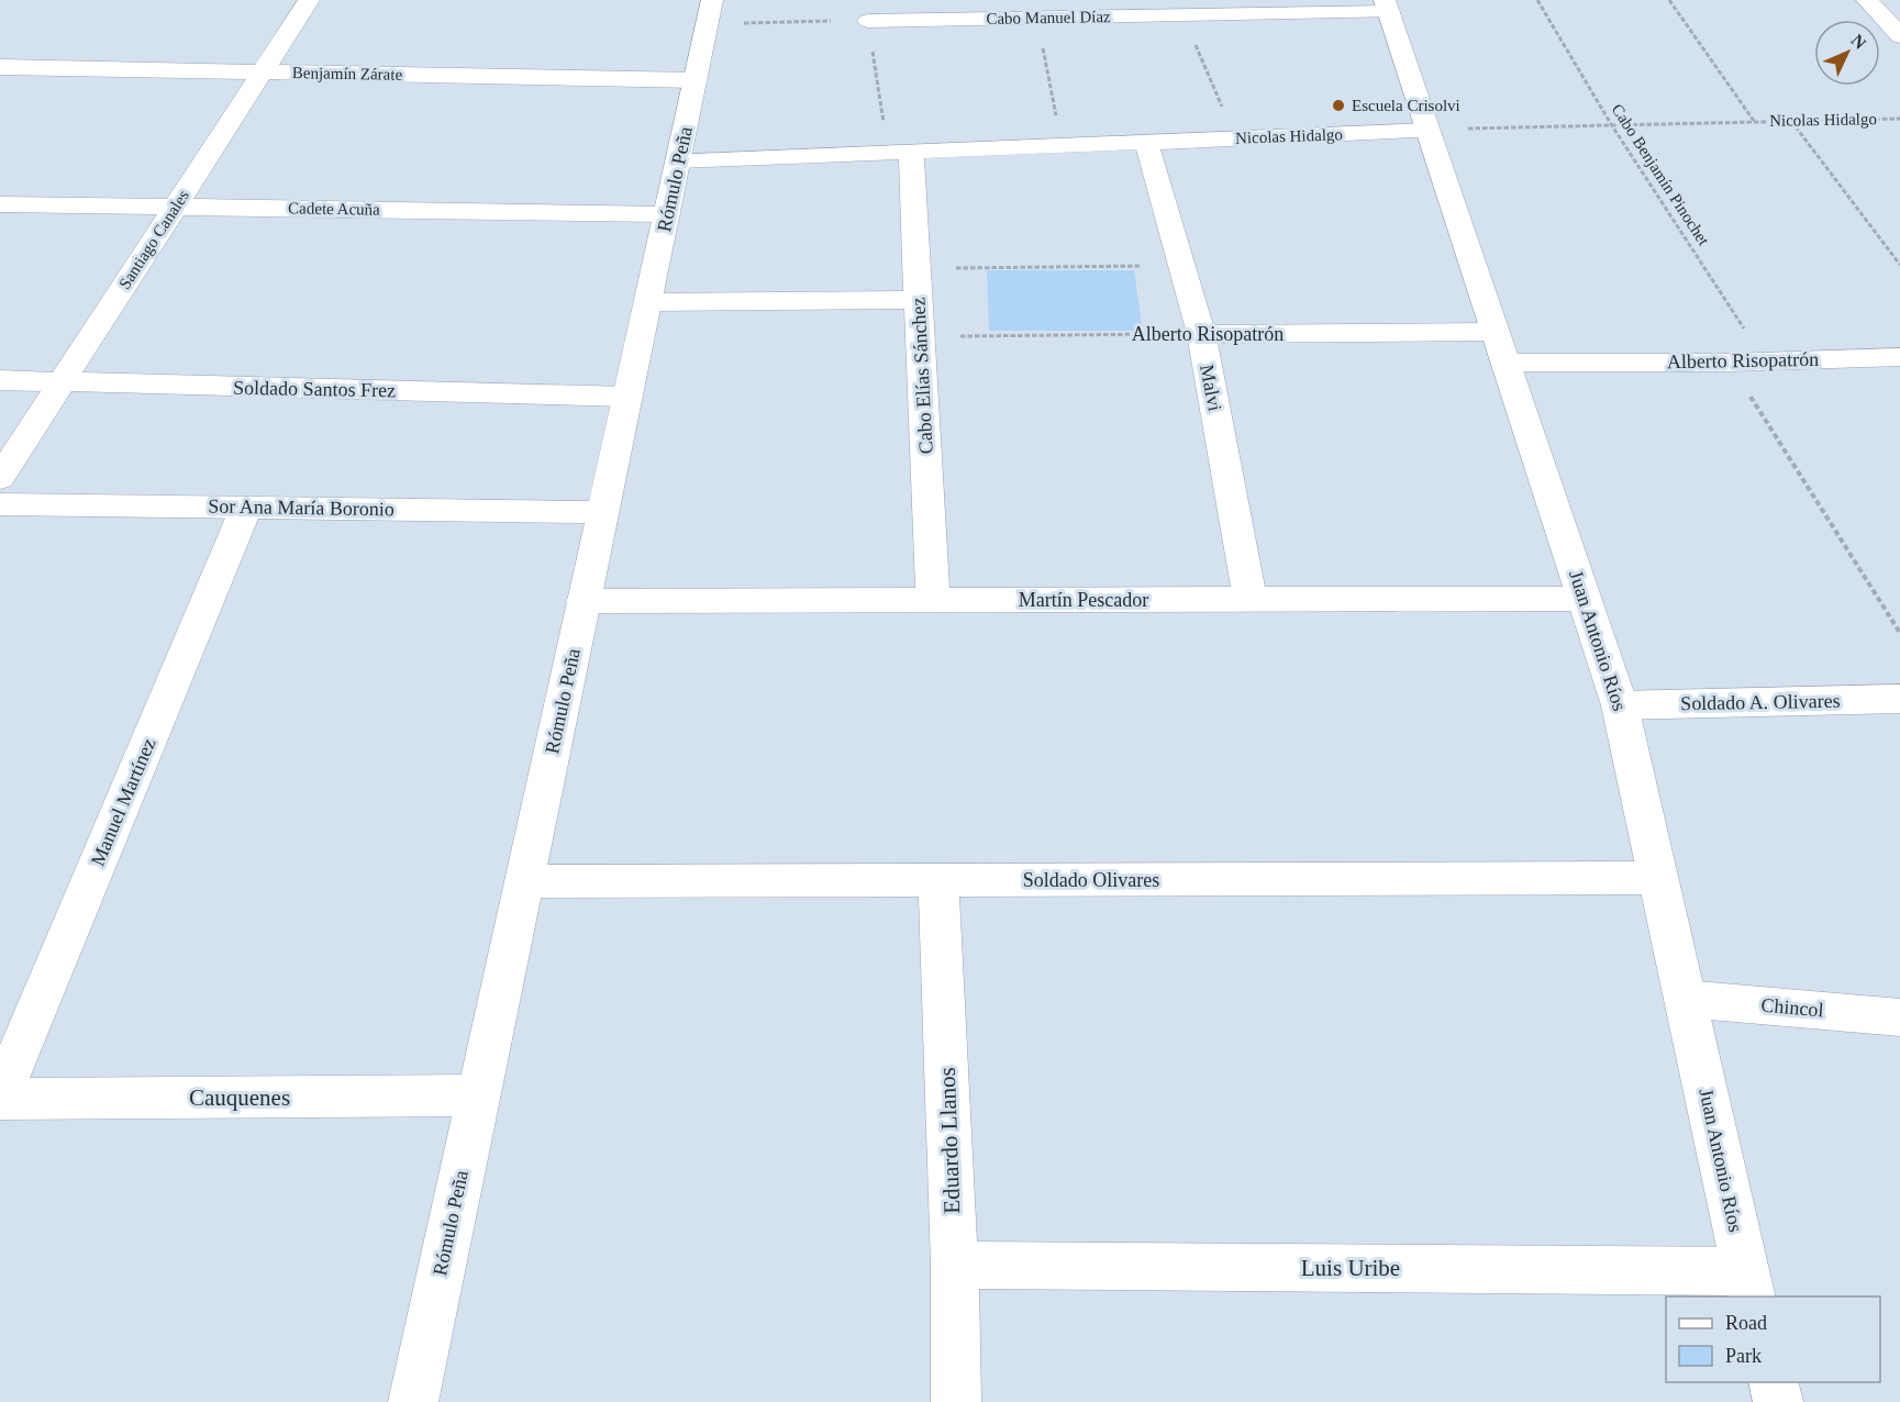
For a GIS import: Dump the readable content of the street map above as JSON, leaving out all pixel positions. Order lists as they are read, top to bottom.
{
  "streets": {
    "street": [
      "Cabo Manuel Díaz",
      "Benjamín Zárate",
      "Nicolas Hidalgo",
      "Rómulo Peña",
      "Cadete Acuña",
      "Santiago Canales",
      "Alberto Risopatrón",
      "Cabo Elías Sánchez",
      "Malvi",
      "Soldado Santos Frez",
      "Sor Ana María Boronio",
      "Martín Pescador",
      "Juan Antonio Ríos",
      "Soldado A. Olivares",
      "Manuel Martínez",
      "Soldado Olivares",
      "Chincol",
      "Cauquenes",
      "Eduardo Llanos",
      "Luis Uribe"
    ],
    "path": ["Cabo Benjamín Pinochet"]
  },
  "crossings": [
    ["Cabo Manuel Díaz", "Juan Antonio Ríos"],
    ["Benjamín Zárate", "Rómulo Peña"],
    ["Benjamín Zárate", "Santiago Canales"],
    ["Nicolas Hidalgo", "Cabo Benjamín Pinochet"],
    ["Nicolas Hidalgo", "Rómulo Peña"],
    ["Nicolas Hidalgo", "Cabo Elías Sánchez"],
    ["Nicolas Hidalgo", "Malvi"],
    ["Nicolas Hidalgo", "Juan Antonio Ríos"],
    ["Cabo Benjamín Pinochet", "Alberto Risopatrón"],
    ["Rómulo Peña", "Cadete Acuña"],
    ["Rómulo Peña", "Soldado Santos Frez"],
    ["Rómulo Peña", "Sor Ana María Boronio"],
    ["Rómulo Peña", "Martín Pescador"],
    ["Rómulo Peña", "Soldado Olivares"],
    ["Rómulo Peña", "Cauquenes"],
    ["Cadete Acuña", "Santiago Canales"],
    ["Santiago Canales", "Soldado Santos Frez"],
    ["Alberto Risopatrón", "Cabo Elías Sánchez"],
    ["Alberto Risopatrón", "Malvi"],
    ["Alberto Risopatrón", "Juan Antonio Ríos"],
    ["Cabo Elías Sánchez", "Martín Pescador"],
    ["Malvi", "Martín Pescador"],
    ["Sor Ana María Boronio", "Manuel Martínez"],
    ["Martín Pescador", "Juan Antonio Ríos"],
    ["Juan Antonio Ríos", "Soldado A. Olivares"],
    ["Juan Antonio Ríos", "Soldado Olivares"],
    ["Juan Antonio Ríos", "Chincol"],
    ["Juan Antonio Ríos", "Luis Uribe"],
    ["Manuel Martínez", "Cauquenes"],
    ["Soldado Olivares", "Eduardo Llanos"],
    ["Eduardo Llanos", "Luis Uribe"]
  ],
  "places": ["Escuela Crisolvi"],
  "legend": ["Road", "Park"],
  "north": "top right"
}
